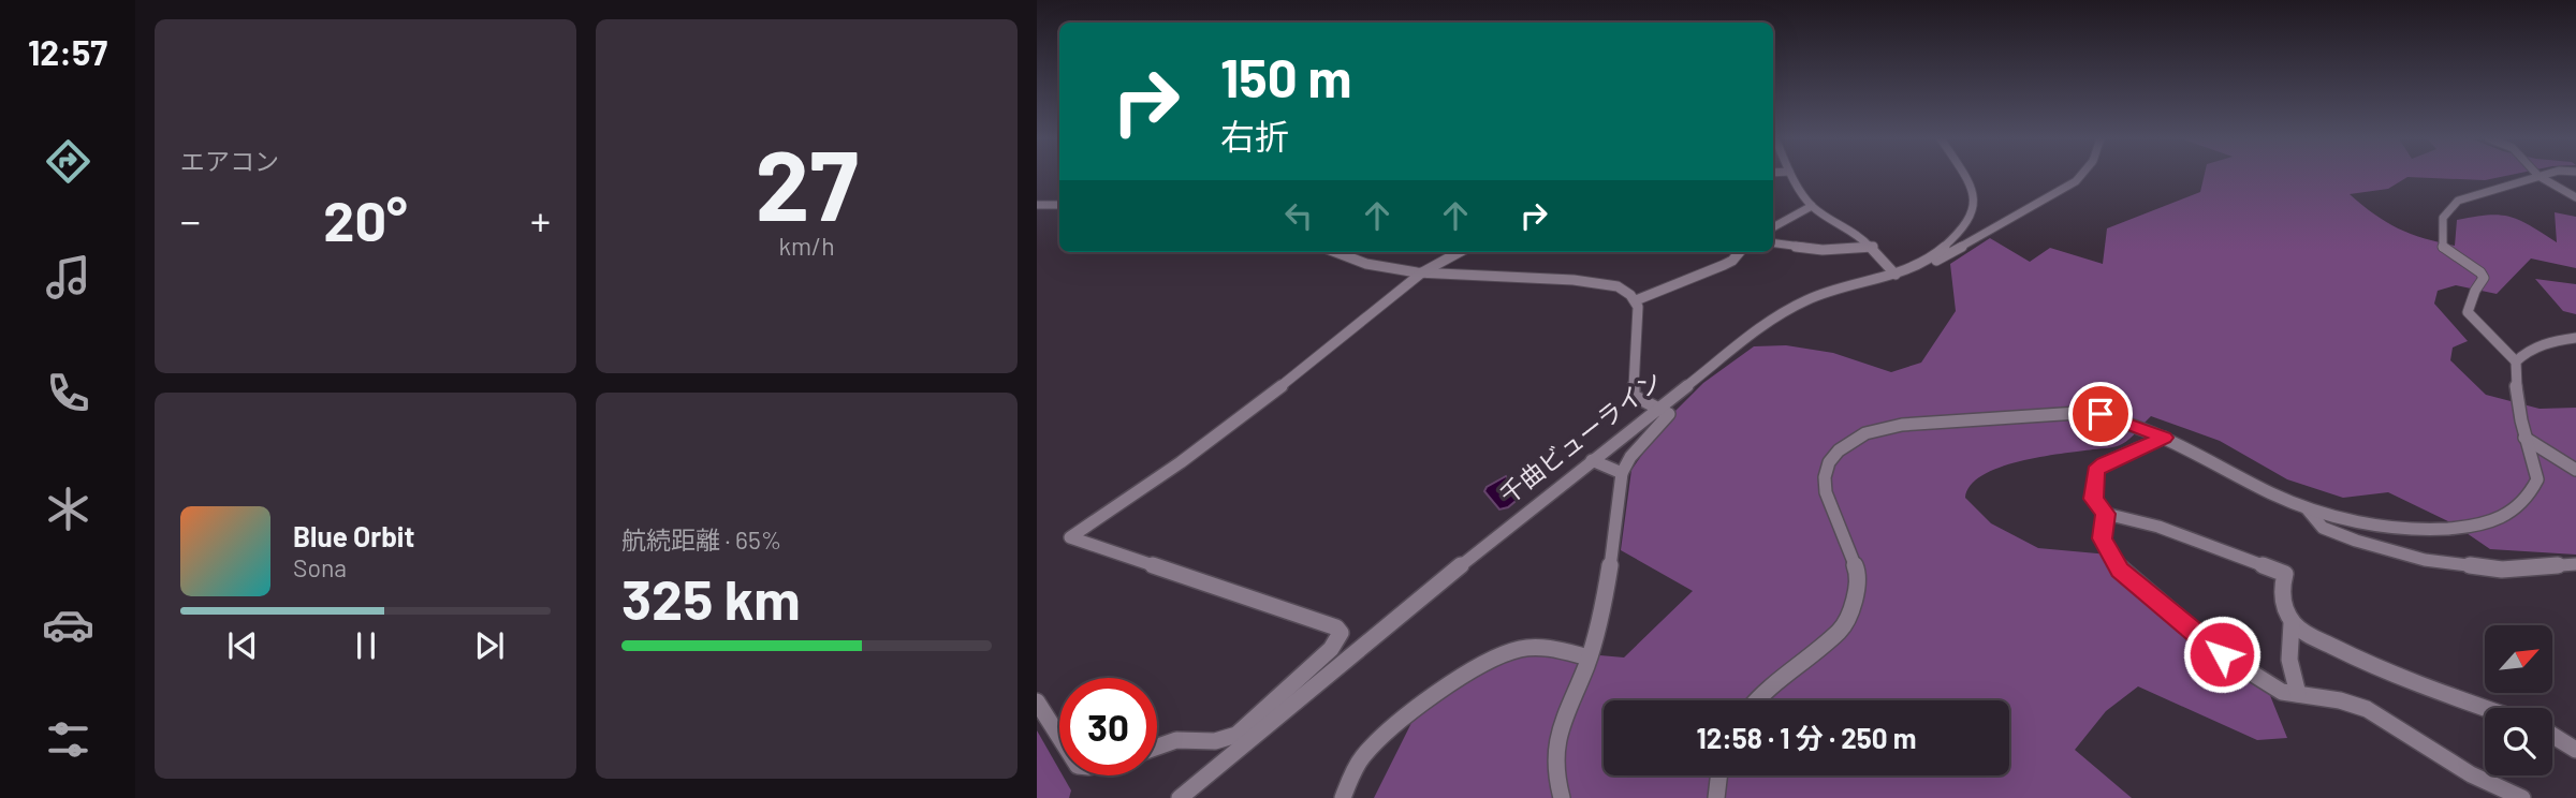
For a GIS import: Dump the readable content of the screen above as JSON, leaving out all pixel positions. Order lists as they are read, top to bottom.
{
  "streets": {
    "street": ["千曲ビューライン"]
  },
  "north": "top right",
  "page": {
    "tabs": "12:57",
    "tile": [
      "エアコン",
      ["27", "km/h"],
      ["航続距離 · 65%", "325 km"]
    ],
    "turn": ["150 m", "右折"],
    "heat": ["−", "20°", "+"],
    "song": ["Blue Orbit", "Sona"],
    "limit": "30",
    "trip": "12:58 · 1 分 · 250 m"
  }
}
